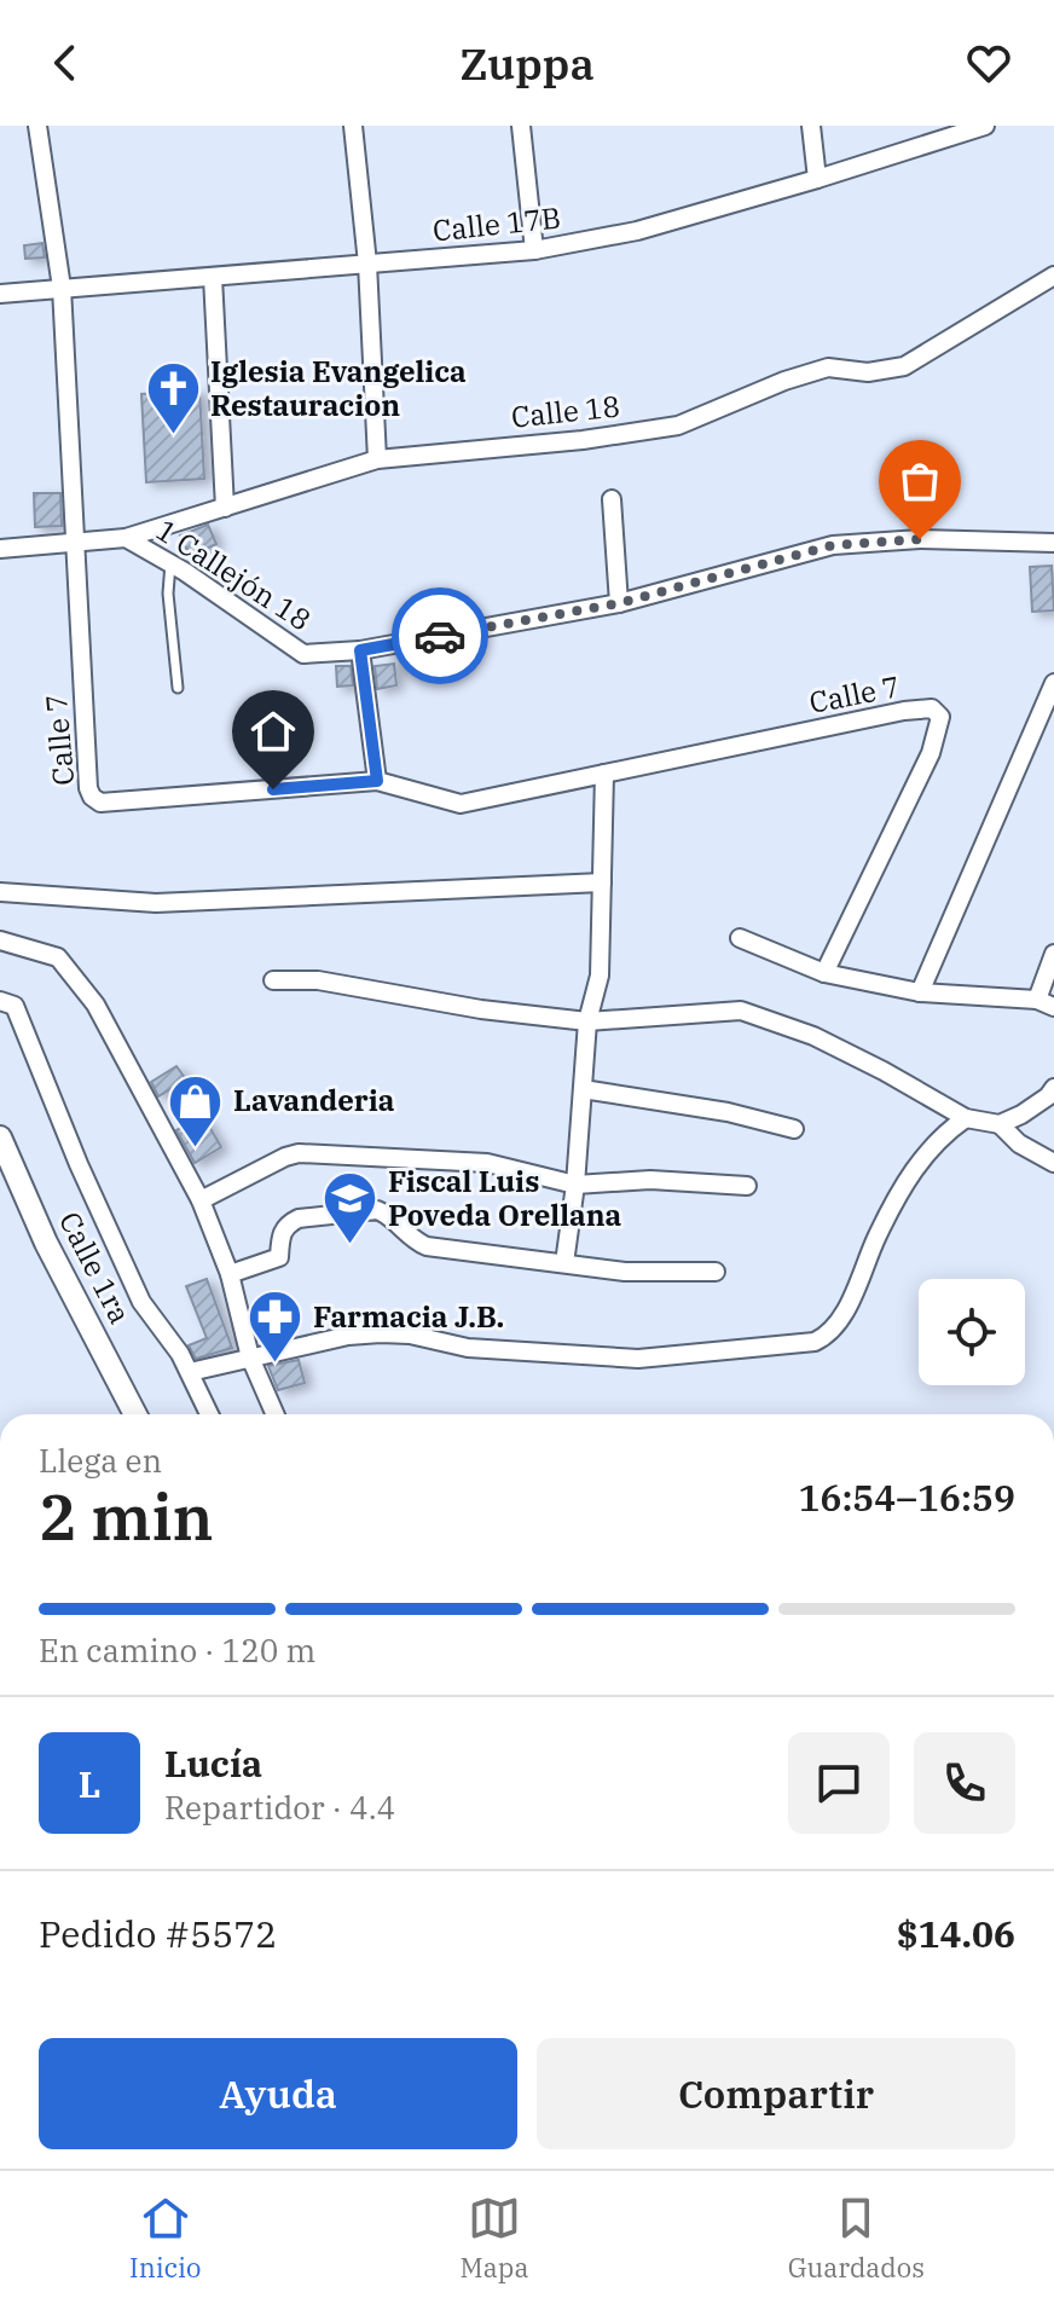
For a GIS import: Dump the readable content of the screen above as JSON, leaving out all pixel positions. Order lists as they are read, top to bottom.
{
  "streets": {
    "street": [
      "Calle 17B",
      "Calle 18",
      "1 Callejón 18",
      "Calle 7",
      "Calle 1ra"
    ]
  },
  "crossings": [
    ["Calle 17B", "Calle 7"],
    ["Calle 18", "1 Callejón 18"],
    ["Calle 18", "Calle 7"]
  ],
  "places": {
    "church": ["Iglesia Evangelica Restauracion"],
    "shop": ["Lavanderia"],
    "school or university": ["Fiscal Luis Poveda Orellana"],
    "pharmacy": ["Farmacia J.B."]
  },
  "page": {
    "header": "Zuppa",
    "heading": ["2 min", "Llega en", "16:54–16:59"],
    "panel": [
      "Lucía",
      "Repartidor · 4.4",
      "Pedido #5572",
      "$14.06"
    ],
    "bar": "En camino · 120 m",
    "round": "L",
    "buttons": ["Ayuda", "Compartir"],
    "tabs": ["Inicio", "Mapa", "Guardados"]
  }
}
